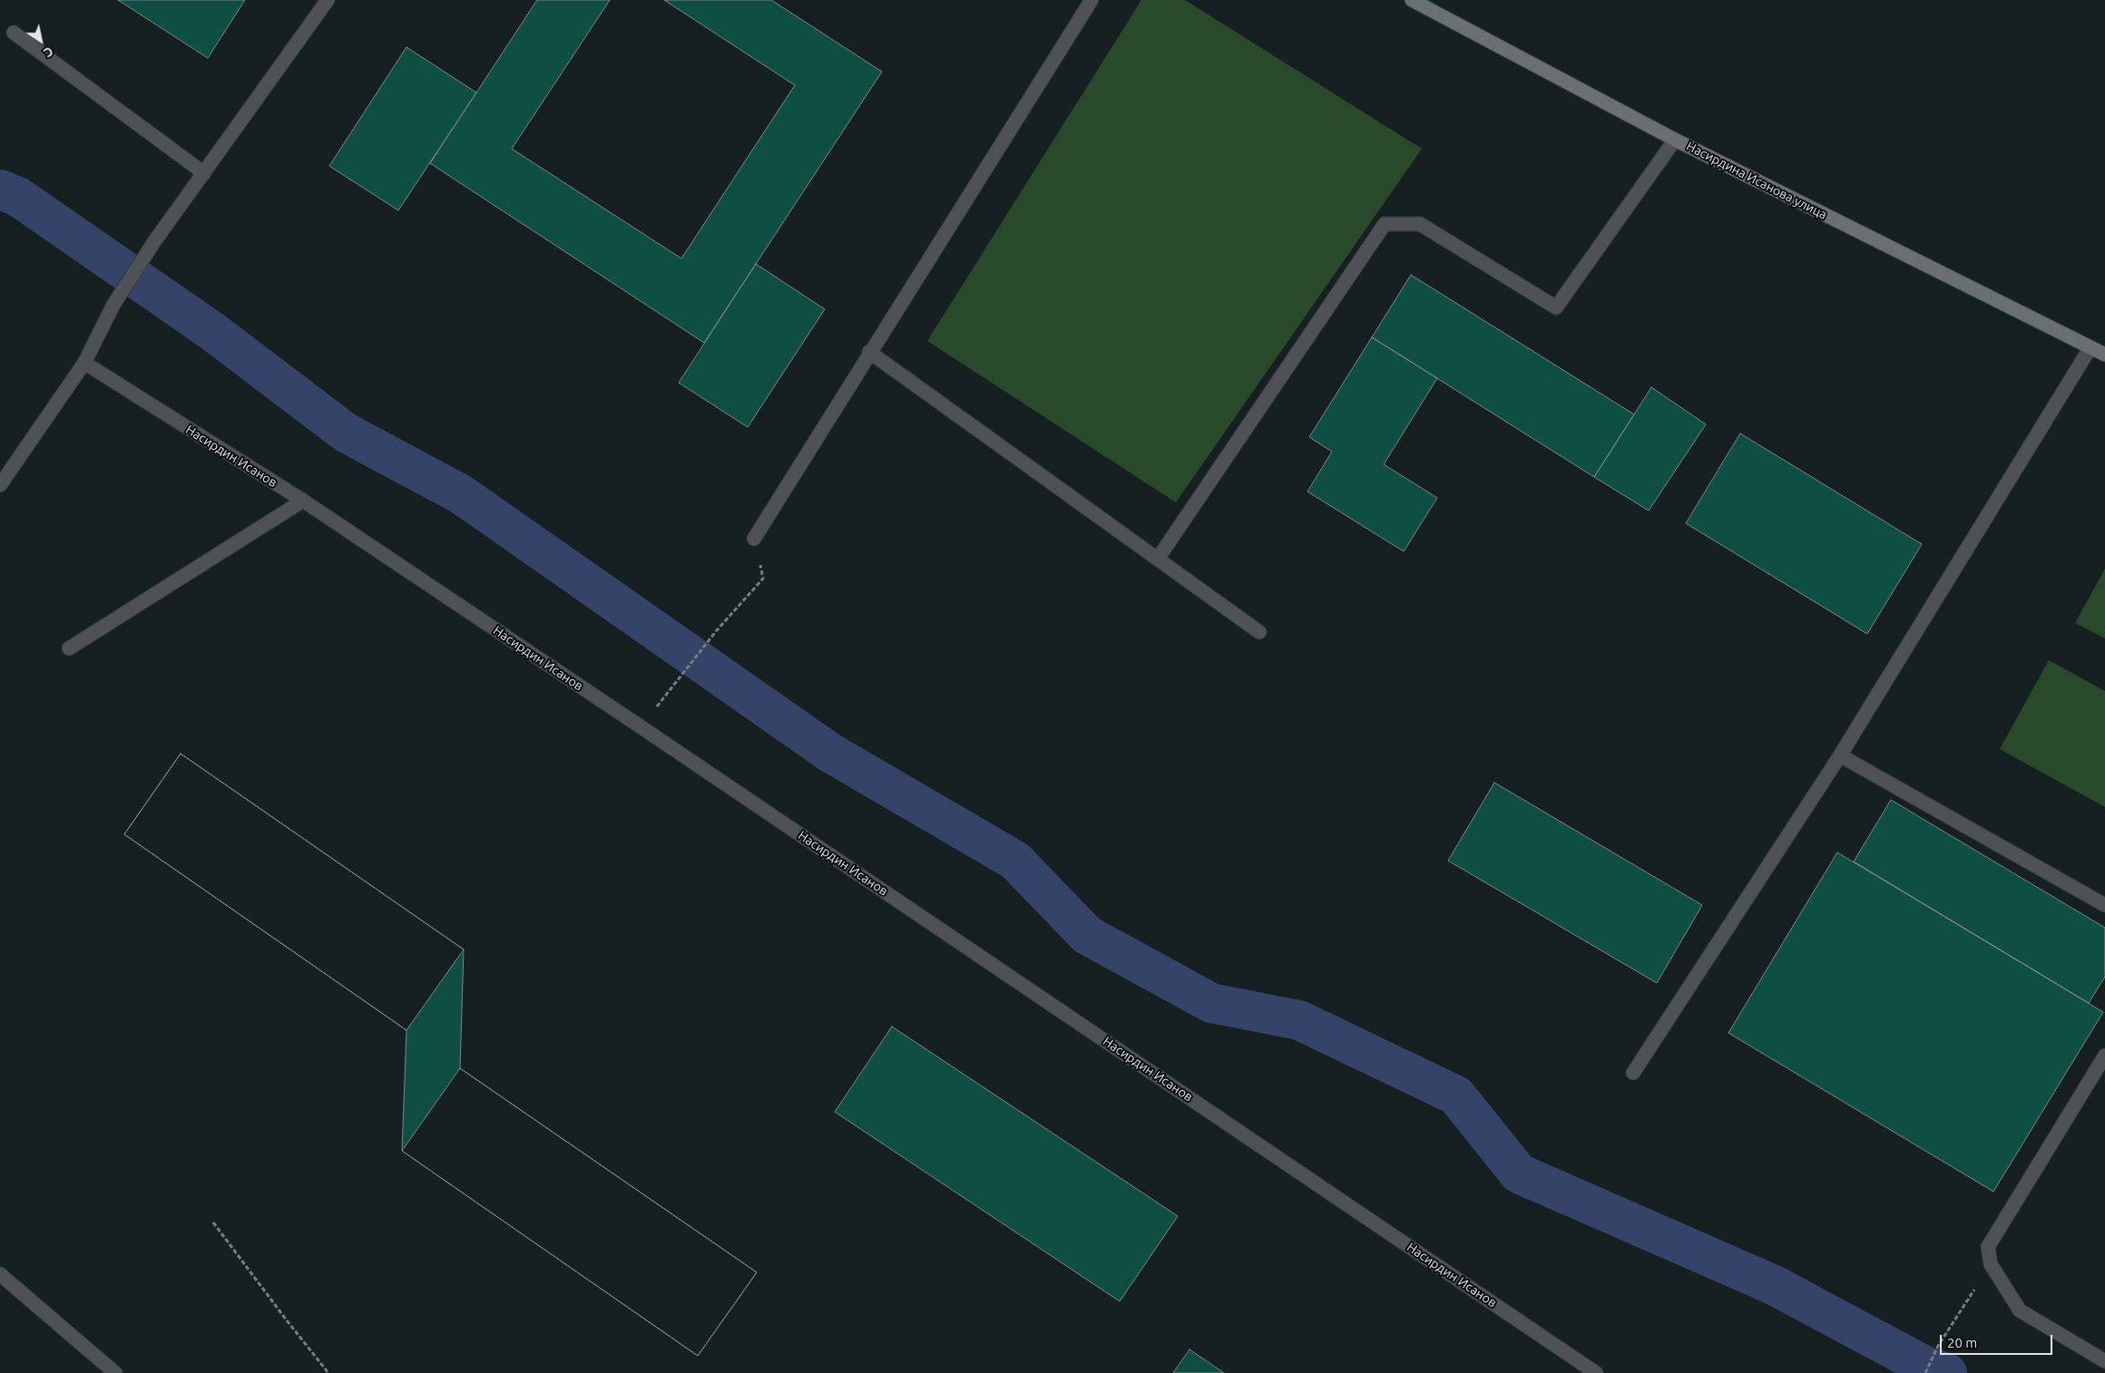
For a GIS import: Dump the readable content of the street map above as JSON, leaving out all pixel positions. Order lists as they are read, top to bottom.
{
  "streets": {
    "main road": ["Насирдина Исанова улица"],
    "street": ["Насирдин Исанов"]
  },
  "scale_bar": "20 m",
  "north": "bottom right"
}
